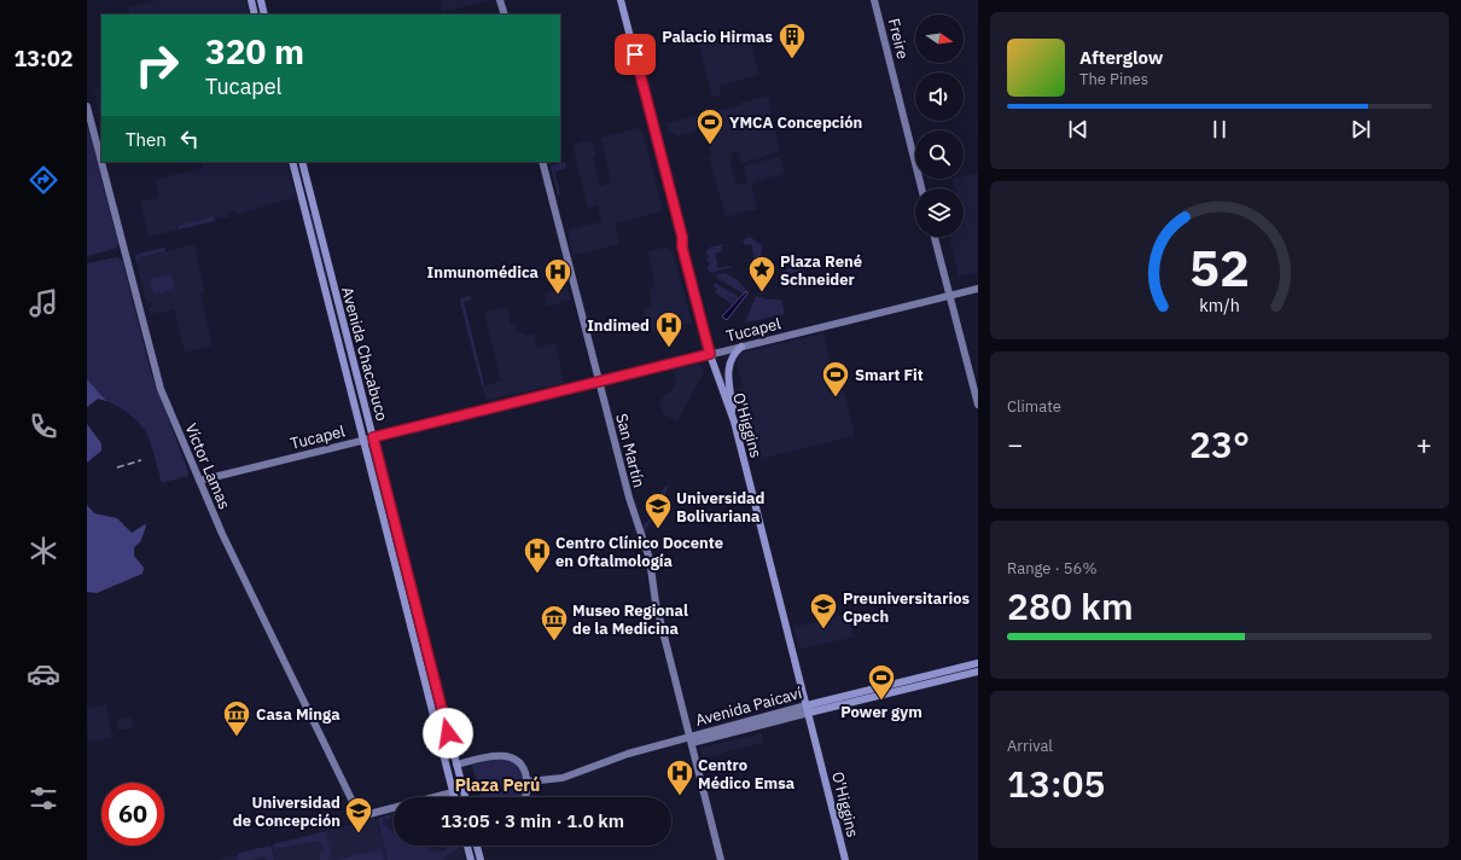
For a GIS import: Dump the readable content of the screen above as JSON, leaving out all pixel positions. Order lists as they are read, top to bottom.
{
  "streets": {
    "main road": [
      "Freire",
      "Tucapel",
      "Avenida Chacabuco",
      "O'Higgins",
      "San Martín",
      "Víctor Lamas",
      "Avenida Paicaví"
    ]
  },
  "crossings": [
    ["Tucapel", "Avenida Chacabuco"],
    ["Tucapel", "O'Higgins"],
    ["Tucapel", "San Martín"],
    ["Tucapel", "Víctor Lamas"],
    ["Avenida Chacabuco", "Víctor Lamas"],
    ["O'Higgins", "Avenida Paicaví"],
    ["San Martín", "Avenida Paicaví"]
  ],
  "districts": ["Plaza Perú"],
  "places": {
    "building": ["Palacio Hirmas"],
    "sports": ["YMCA Concepción", "Smart Fit", "Power gym"],
    "place": ["Plaza René Schneider"],
    "hospital": [
      "Inmunomédica",
      "Indimed",
      "Centro Clínico Docente en Oftalmología",
      "Centro Médico Emsa"
    ],
    "school or university": ["Universidad Bolivariana", "Preuniversitarios Cpech", "Universidad de Concepción"],
    "museum": ["Museo Regional de la Medicina", "Casa Minga"]
  },
  "north": "right",
  "page": {
    "tabs": "13:02",
    "turn": ["320 m", "Tucapel"],
    "song": ["Afterglow", "The Pines"],
    "then": "Then",
    "tile": [
      "Climate",
      ["Range · 56%", "280 km"],
      ["Arrival", "13:05"]
    ],
    "heat": ["−", "23°", "+"],
    "limit": "60",
    "trip": "13:05 · 3 min · 1.0 km",
    "gauge": ["52", "km/h"]
  }
}
